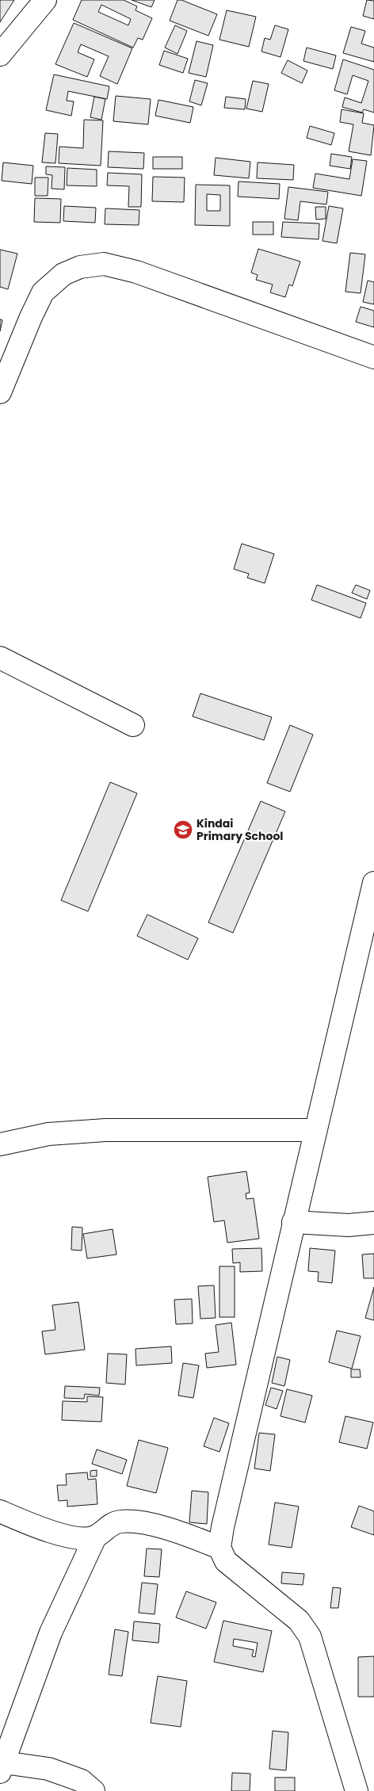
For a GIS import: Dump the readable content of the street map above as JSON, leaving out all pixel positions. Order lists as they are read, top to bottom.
{
  "places": {
    "school or university": ["Kindai Primary School"]
  }
}
